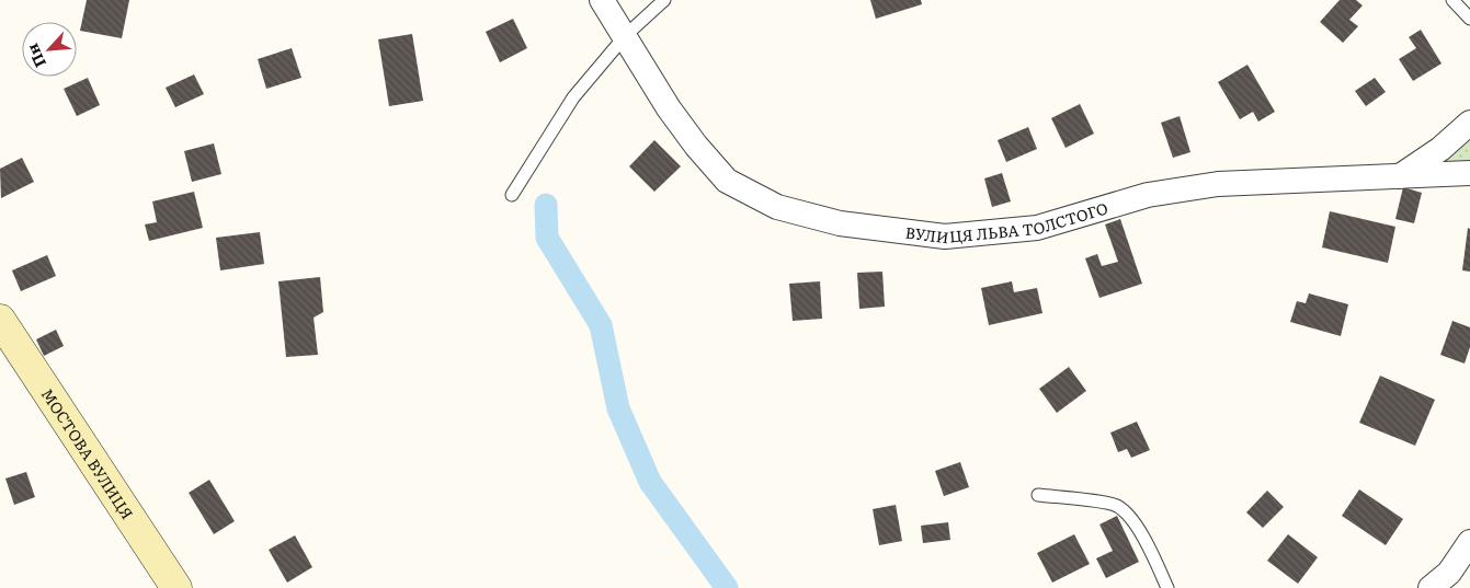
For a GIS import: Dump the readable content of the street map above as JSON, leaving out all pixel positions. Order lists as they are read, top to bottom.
{
  "streets": {
    "street": ["ВУЛИЦЯ ЛЬВА ТОЛСТОГО", "МОСТОВА ВУЛИЦЯ"]
  },
  "north": "bottom left"
}
